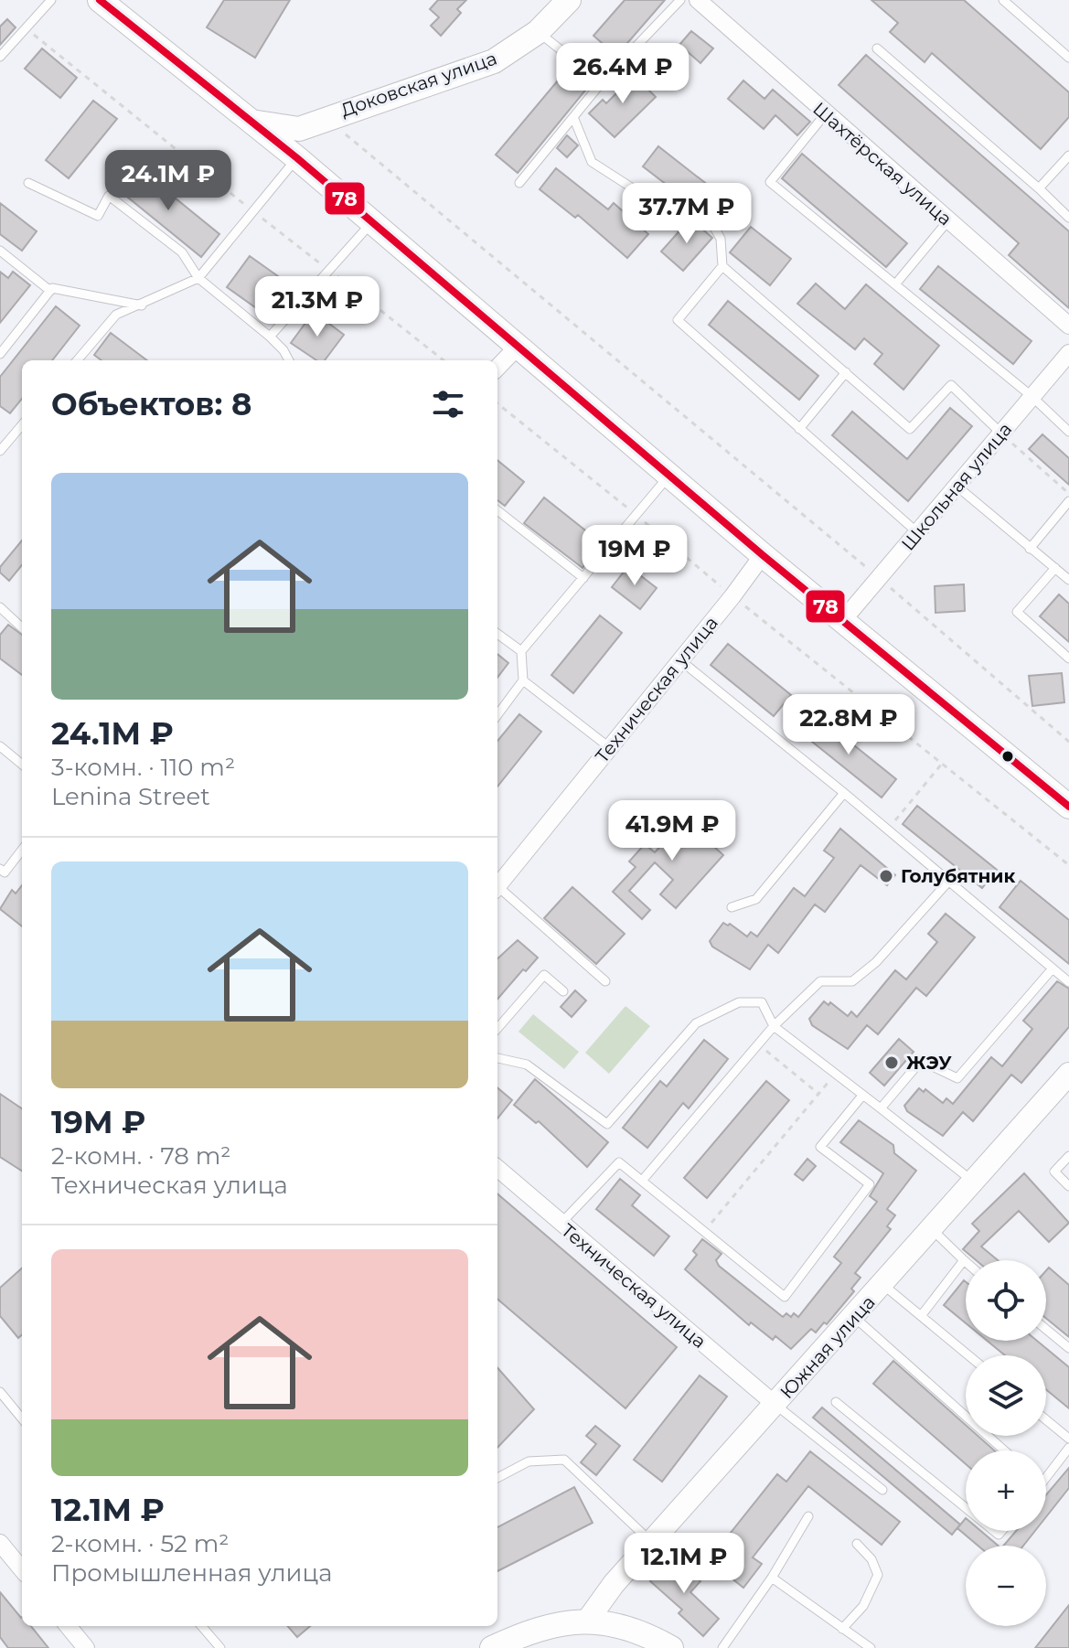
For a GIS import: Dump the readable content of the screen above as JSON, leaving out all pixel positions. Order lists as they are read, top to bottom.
{
  "streets": {
    "main road": ["Доковская улица"],
    "street": [
      "Шахтёрская улица",
      "Школьная улица",
      "Техническая улица",
      "Южная улица"
    ]
  },
  "crossings": [
    ["Техническая улица", "Южная улица"]
  ],
  "places": ["Голубятник", "ЖЭУ"],
  "lines": ["transit line 78"],
  "page": {
    "price": [
      "26.4M ₽",
      "24.1M ₽",
      "37.7M ₽",
      "21.3M ₽",
      "19M ₽",
      "22.8M ₽",
      "41.9M ₽",
      "12.1M ₽"
    ],
    "heading": "Объектов: 8",
    "list": [
      {
        "name": "24.1M ₽",
        "note": "3-комн. · 110 m² · Lenina Street"
      },
      {
        "name": "19M ₽",
        "note": "2-комн. · 78 m² · Техническая улица"
      },
      {
        "name": "12.1M ₽",
        "note": "2-комн. · 52 m² · Промышленная улица"
      }
    ],
    "map_buttons": ["+", "−"]
  }
}
